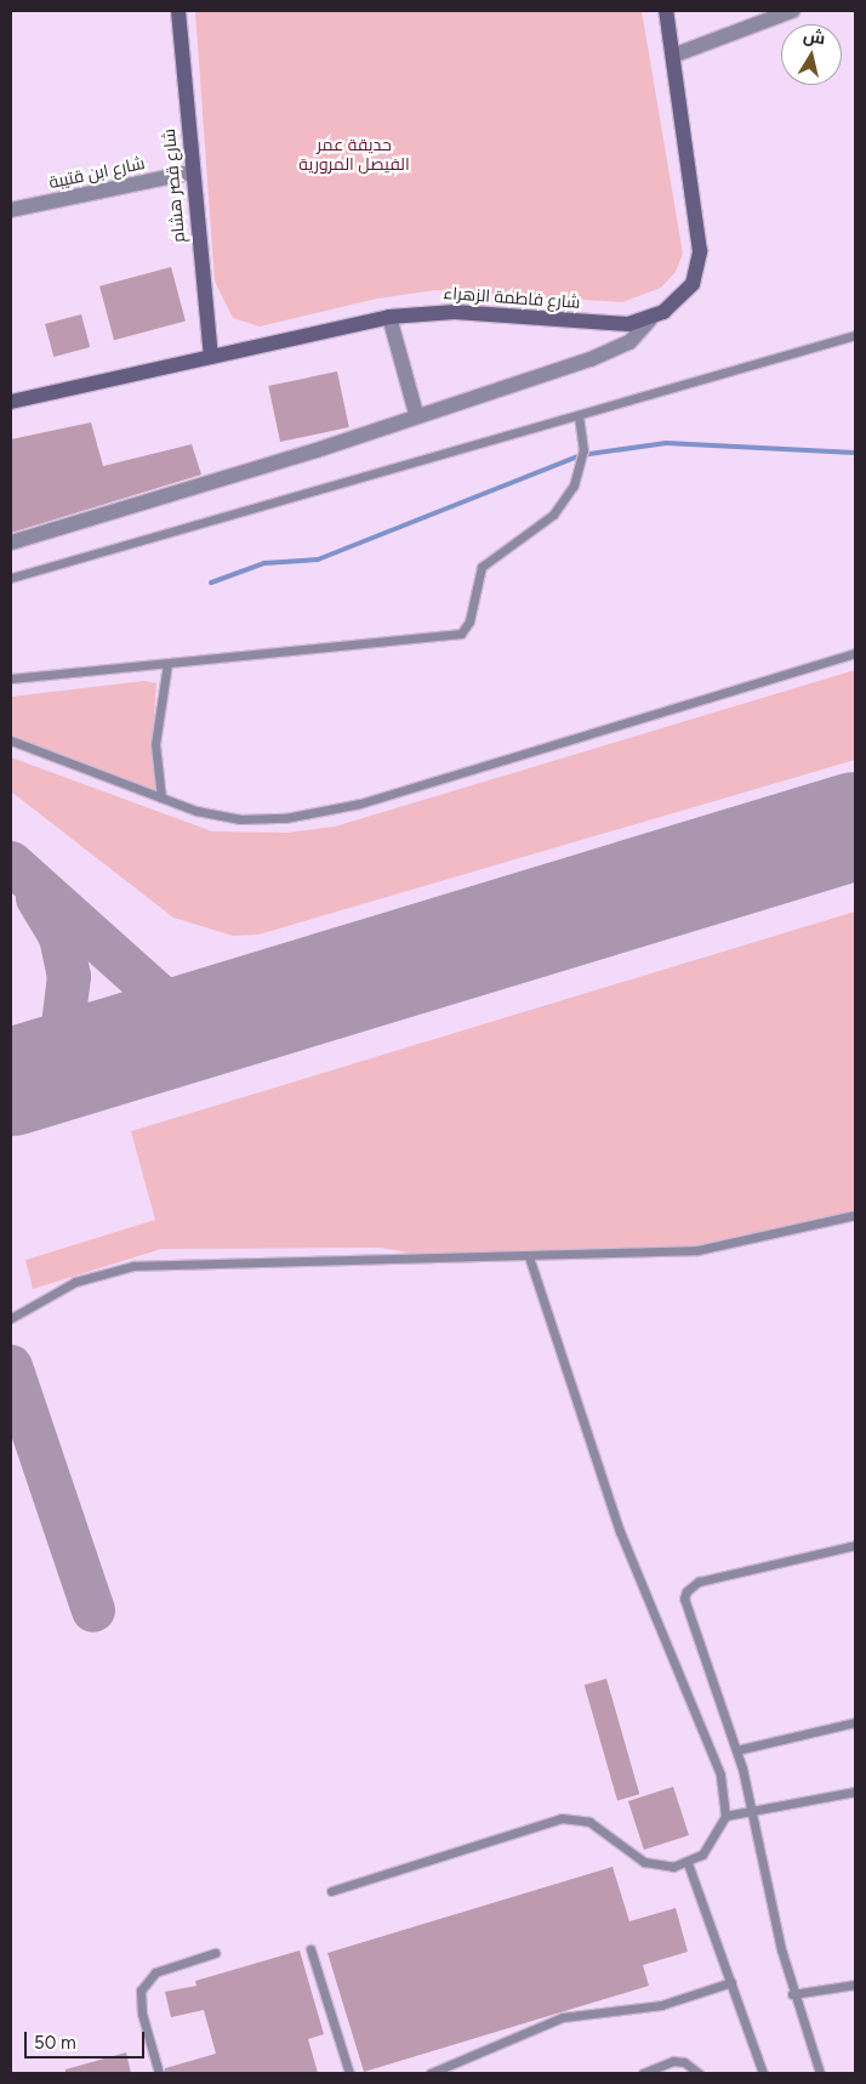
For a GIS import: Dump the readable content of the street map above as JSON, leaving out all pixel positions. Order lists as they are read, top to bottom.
{
  "streets": {
    "street": ["شارع ابن قتيبة", "شارع قصر هشام", "شارع فاطمة الزهراء"]
  },
  "crossings": [
    ["شارع ابن قتيبة", "شارع قصر هشام"],
    ["شارع قصر هشام", "شارع فاطمة الزهراء"]
  ],
  "parks": ["حديقة عمر الفيصل المرورية"],
  "scale_bar": "50 m",
  "north": "top"
}
